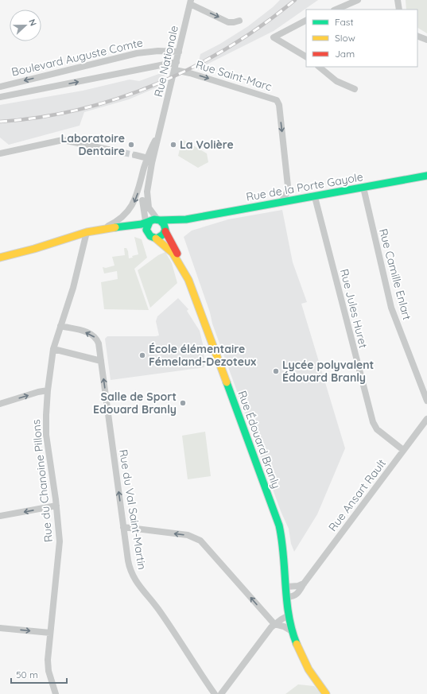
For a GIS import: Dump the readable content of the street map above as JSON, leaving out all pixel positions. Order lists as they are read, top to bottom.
{
  "streets": {
    "main road": ["Rue de la Porte Gayole", "Rue Édouard Branly"],
    "street": [
      "Boulevard Auguste Comte",
      "Rue Nationale",
      "Rue Saint-Marc",
      "Rue Camille Enlart",
      "Rue Jules Huret",
      "Rue du Chanoine Pillons",
      "Rue Ansart Rault",
      "Rue du Val Saint-Martin"
    ]
  },
  "crossings": [
    ["Boulevard Auguste Comte", "Rue Nationale"],
    ["Rue Nationale", "Rue Saint-Marc"],
    ["Rue Nationale", "Rue de la Porte Gayole"],
    ["Rue Nationale", "Rue Édouard Branly"],
    ["Rue Saint-Marc", "Rue de la Porte Gayole"],
    ["Rue de la Porte Gayole", "Rue Camille Enlart"],
    ["Rue de la Porte Gayole", "Rue Jules Huret"],
    ["Rue de la Porte Gayole", "Rue Édouard Branly"],
    ["Rue Jules Huret", "Rue Ansart Rault"],
    ["Rue Édouard Branly", "Rue Ansart Rault"],
    ["Rue du Chanoine Pillons", "Rue du Val Saint-Martin"]
  ],
  "one_way": ["Rue Saint-Marc", "Rue du Val Saint-Martin"],
  "places": [
    "Laboratoire Dentaire",
    "La Volière",
    "École élémentaire Fémeland-Dezoteux",
    "Lycée polyvalent Édouard Branly",
    "Salle de Sport Edouard Branly"
  ],
  "legend": ["Fast", "Slow", "Jam"],
  "scale_bar": "50 m",
  "north": "right"
}
